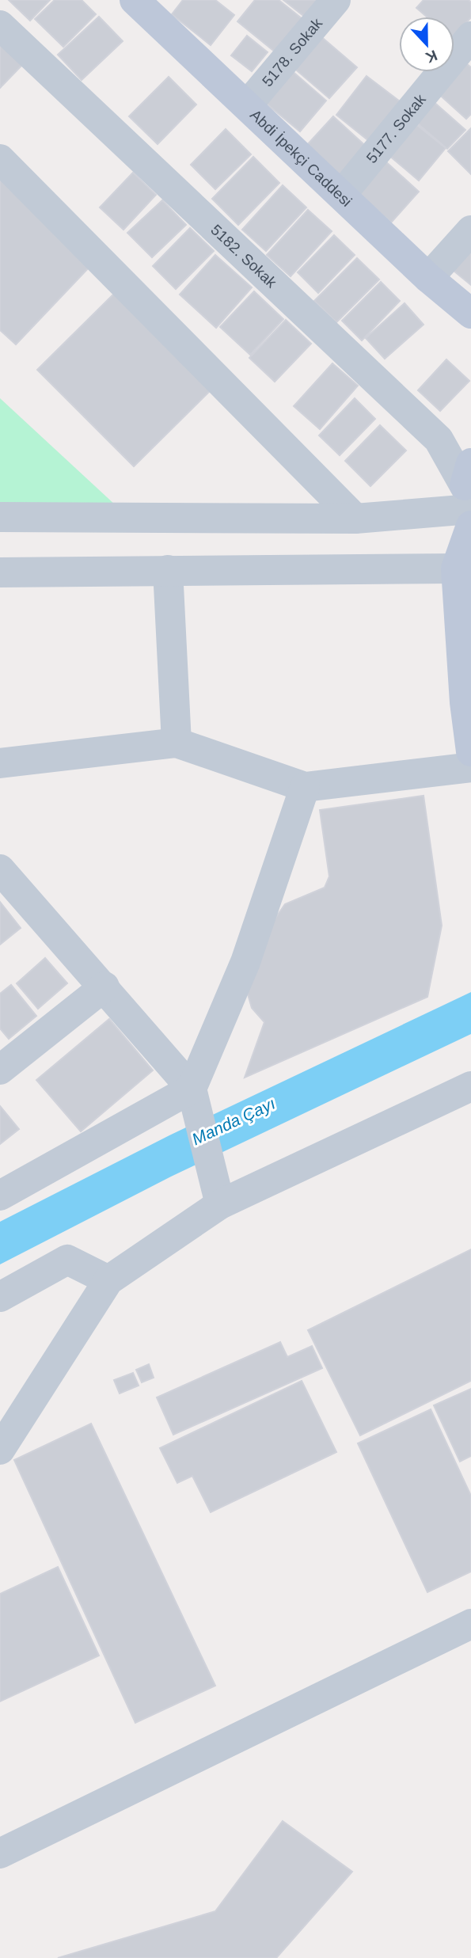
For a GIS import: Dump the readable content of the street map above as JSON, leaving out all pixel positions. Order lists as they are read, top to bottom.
{
  "streets": {
    "main road": ["Abdi İpekçi Caddesi"],
    "street": ["5178. Sokak", "5177. Sokak", "5182. Sokak"]
  },
  "crossings": [
    ["5178. Sokak", "Abdi İpekçi Caddesi"],
    ["5177. Sokak", "Abdi İpekçi Caddesi"]
  ],
  "water": ["Manda Çayı"],
  "north": "bottom"
}
